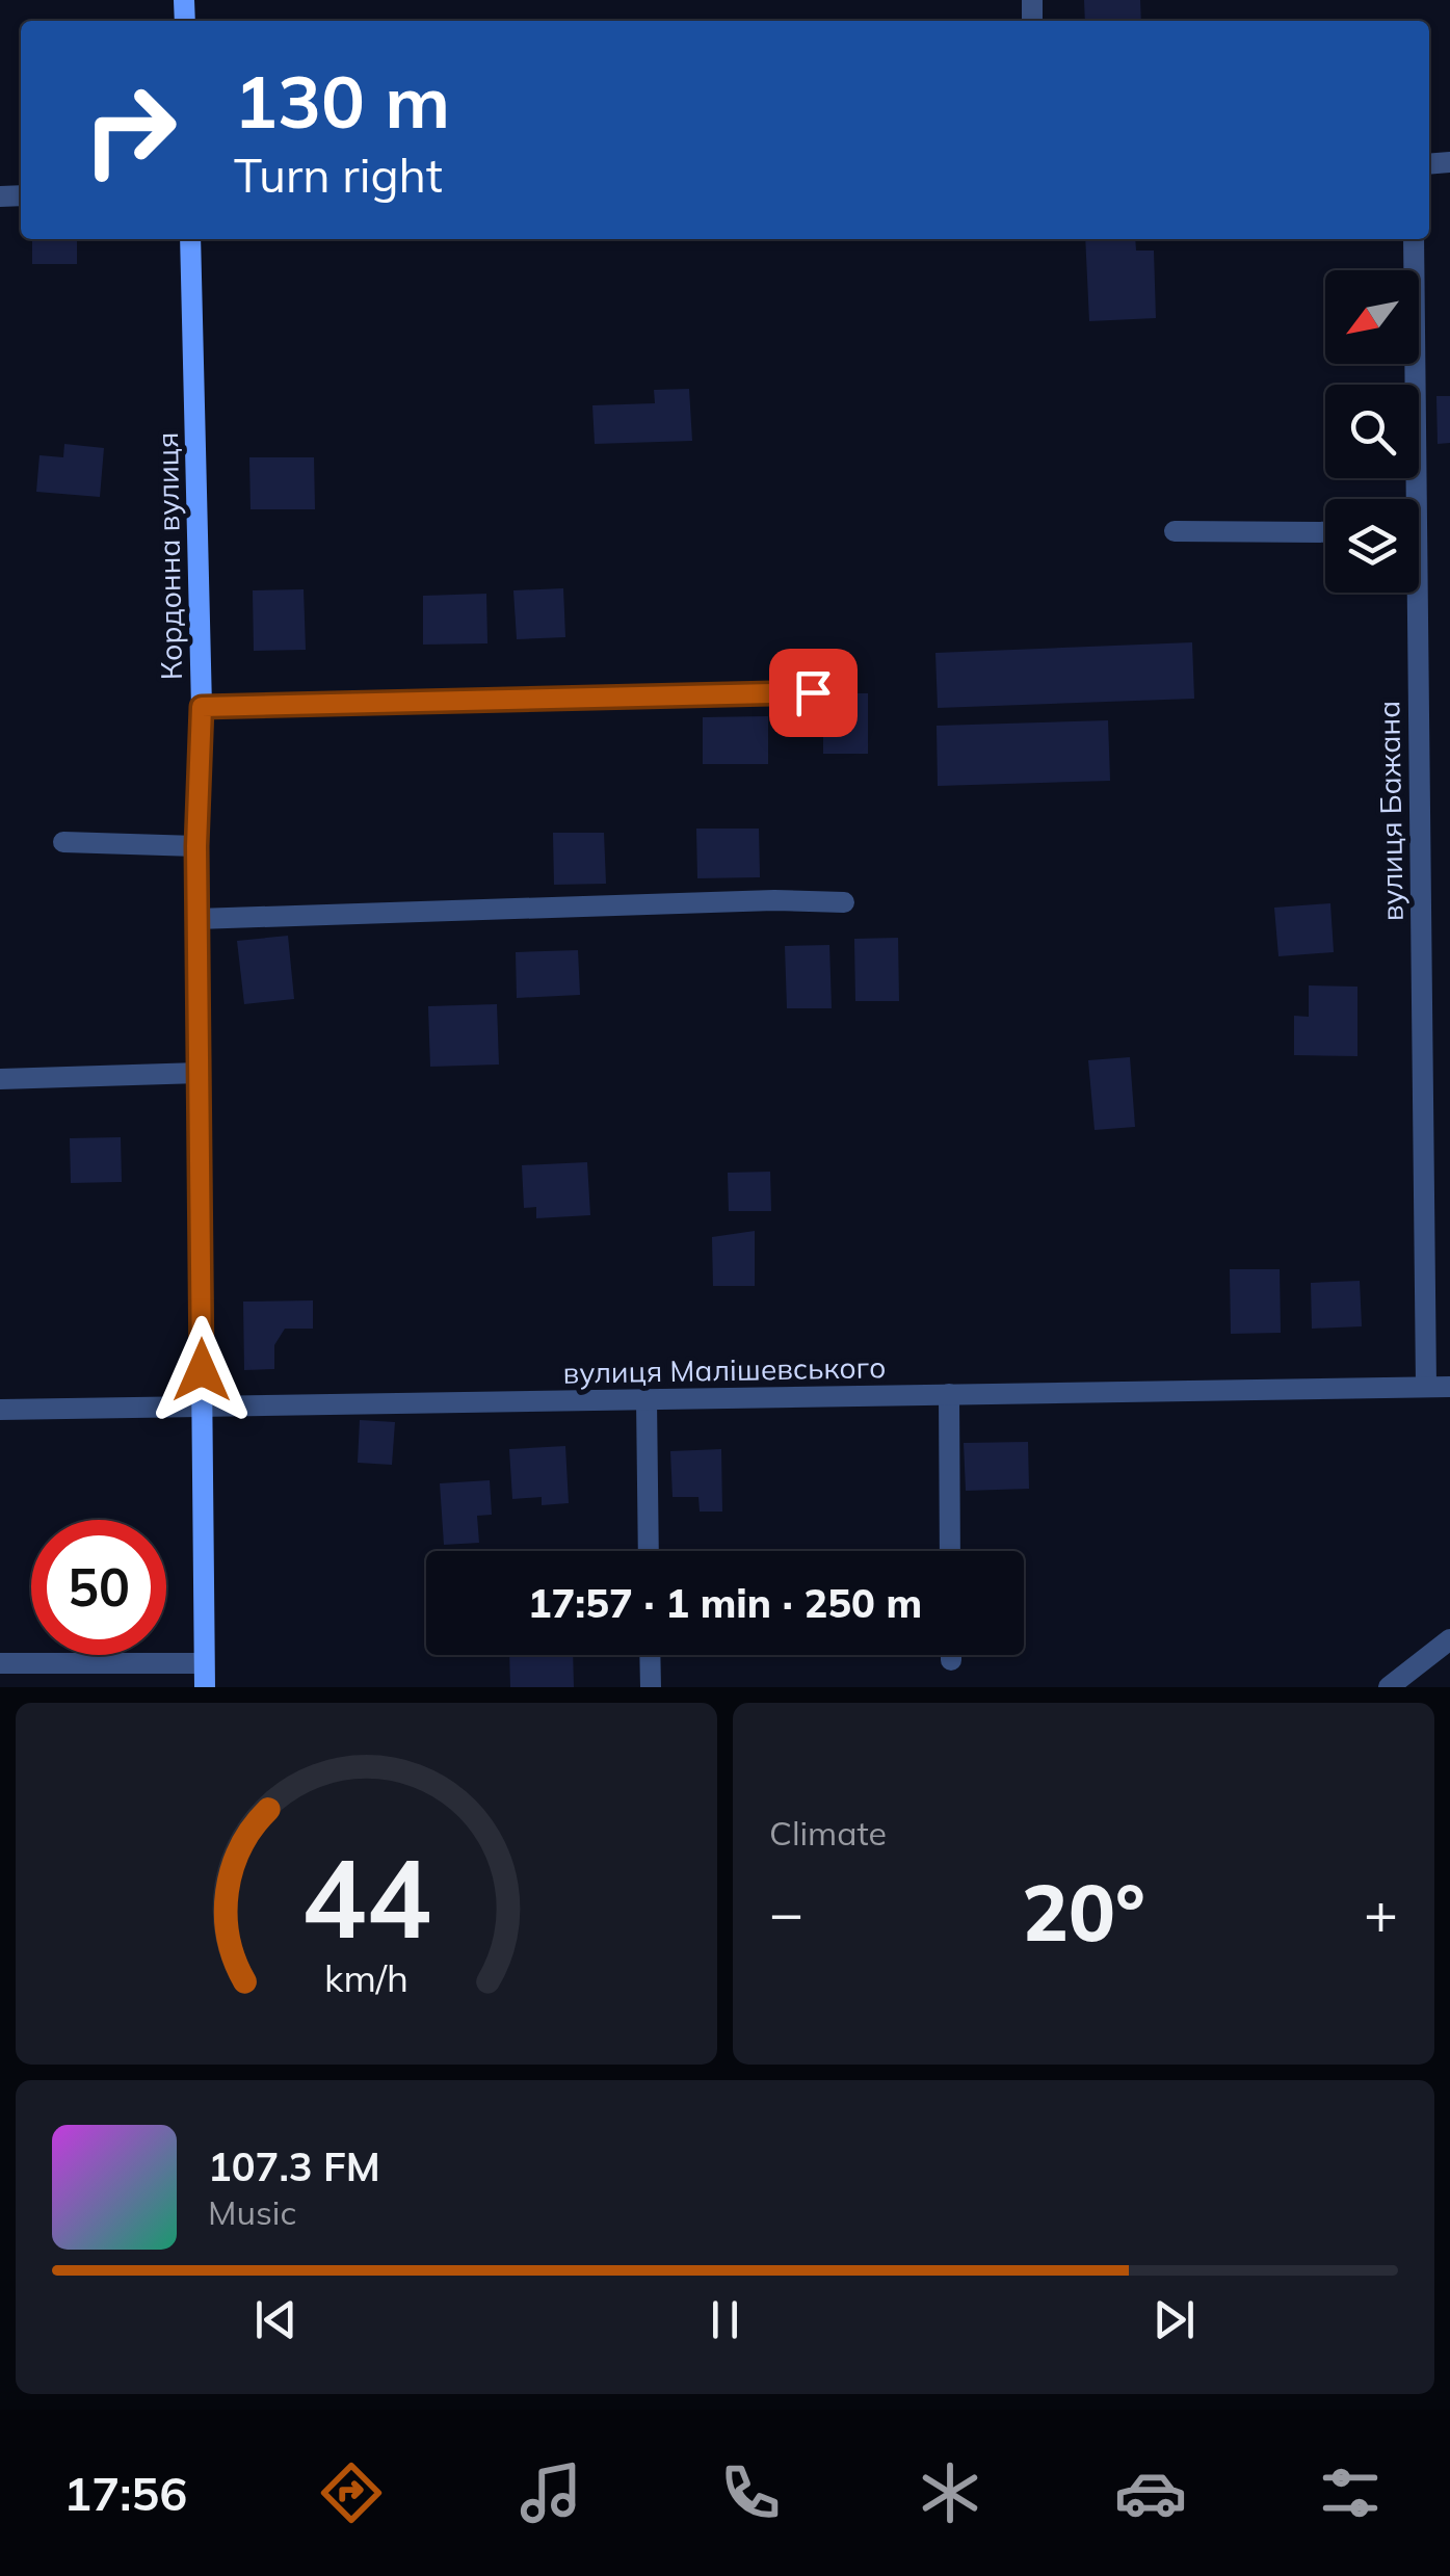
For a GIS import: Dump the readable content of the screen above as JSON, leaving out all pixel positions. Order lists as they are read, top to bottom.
{
  "streets": {
    "main road": ["Кордонна вулиця"],
    "street": ["вулиця Бажана", "вулиця Малішевського"]
  },
  "crossings": [
    ["Кордонна вулиця", "вулиця Малішевського"],
    ["вулиця Бажана", "вулиця Малішевського"]
  ],
  "north": "bottom left",
  "page": {
    "turn": ["130 m", "Turn right"],
    "limit": "50",
    "trip": "17:57 · 1 min · 250 m",
    "tile": "Climate",
    "heat": ["−", "20°", "+"],
    "song": ["107.3 FM", "Music"],
    "tabs": "17:56",
    "gauge": ["44", "km/h"]
  }
}
